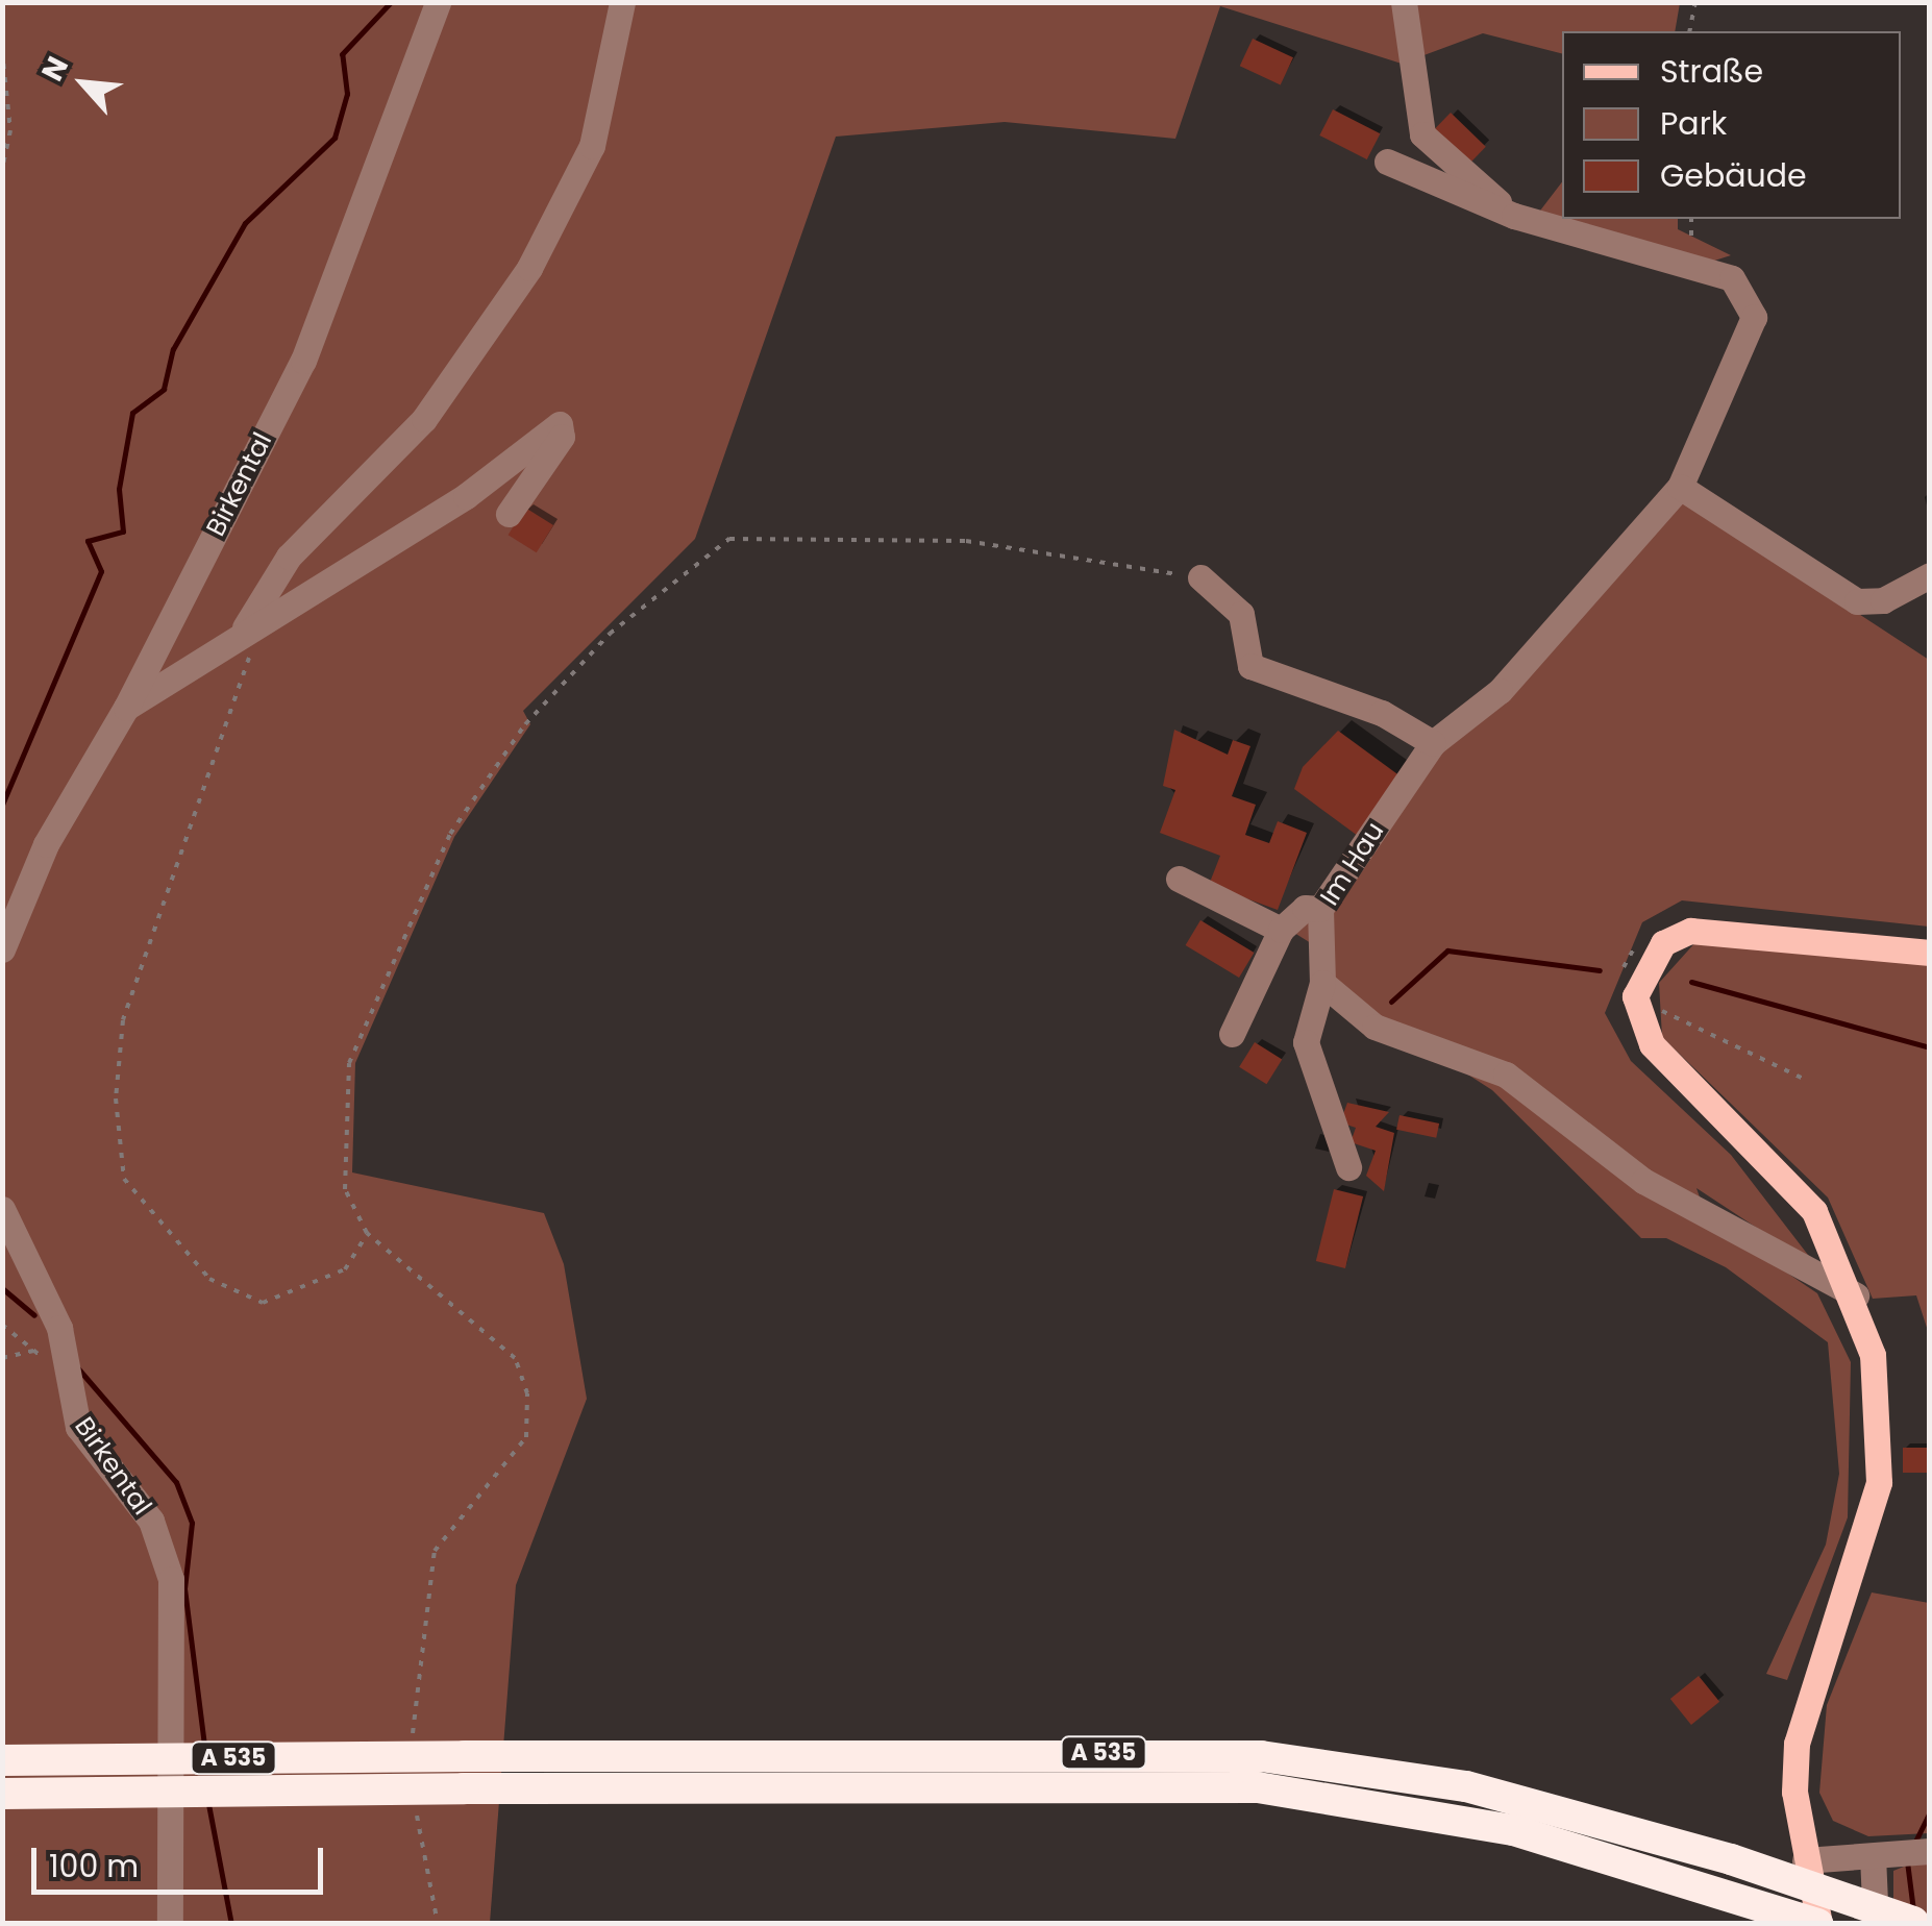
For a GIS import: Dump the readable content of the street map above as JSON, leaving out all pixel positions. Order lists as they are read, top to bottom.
{
  "streets": {
    "highway": ["A 535"],
    "street": ["Birkental", "Im Hau"]
  },
  "legend": ["Straße", "Park", "Gebäude"],
  "scale_bar": "100 m",
  "north": "top left"
}
